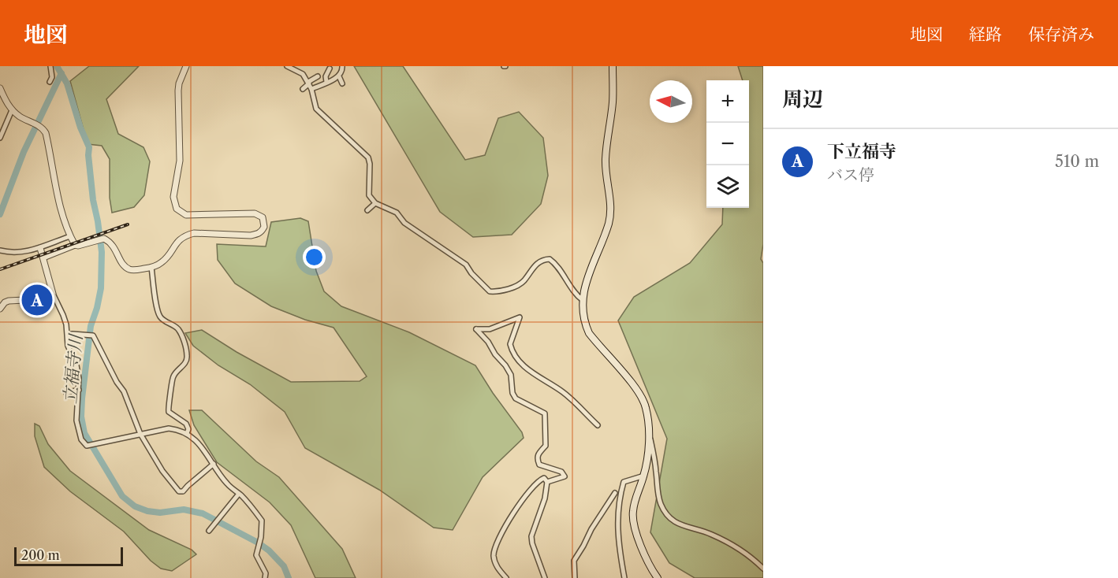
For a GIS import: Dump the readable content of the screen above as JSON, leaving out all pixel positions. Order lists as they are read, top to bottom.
{
  "water": ["立福寺川"],
  "scale_bar": "200 m",
  "north": "left",
  "page": {
    "header": "地図",
    "nav": ["地図", "経路", "保存済み"],
    "heading": "周辺",
    "map_buttons": ["+", "−"],
    "list": [
      {
        "mark": "A",
        "name": "下立福寺",
        "note": "バス停",
        "value": "510 m"
      }
    ],
    "pins": "A",
    "scale": "200 m"
  }
}
